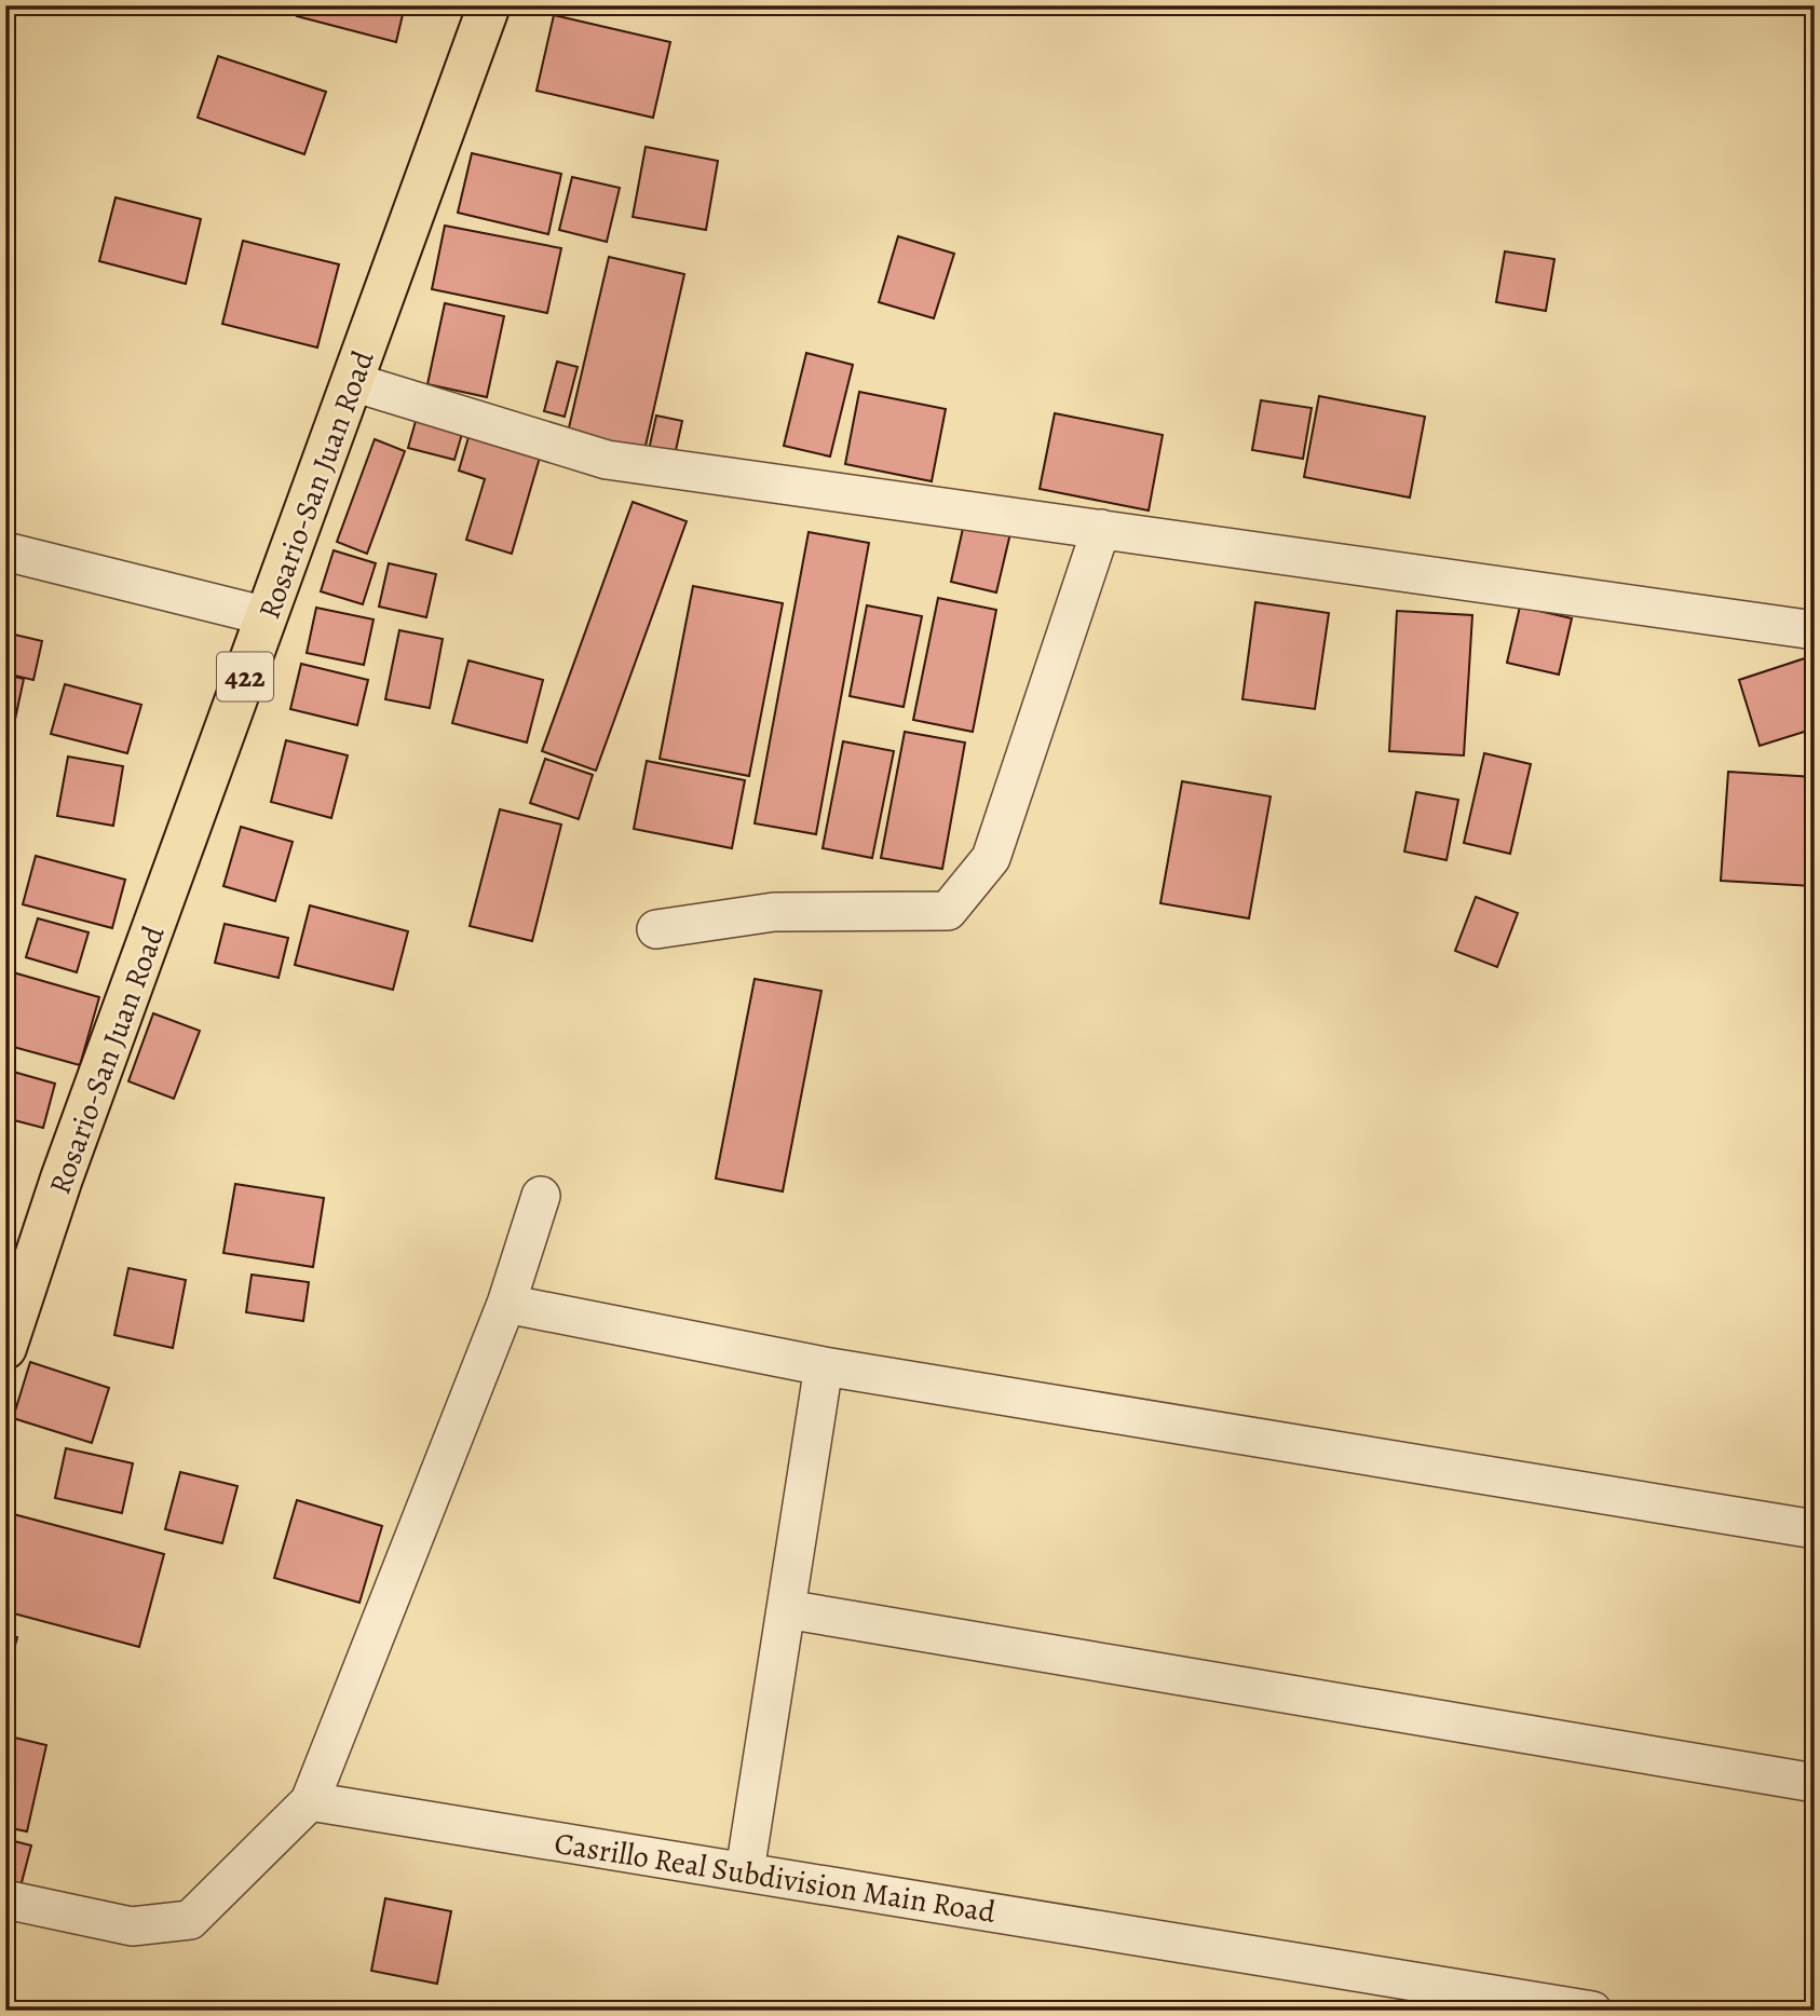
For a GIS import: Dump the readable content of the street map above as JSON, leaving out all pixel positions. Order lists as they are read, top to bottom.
{
  "streets": {
    "main road": ["Rosario-San Juan Road", "422"],
    "street": ["Casrillo Real Subdivision Main Road"]
  }
}
